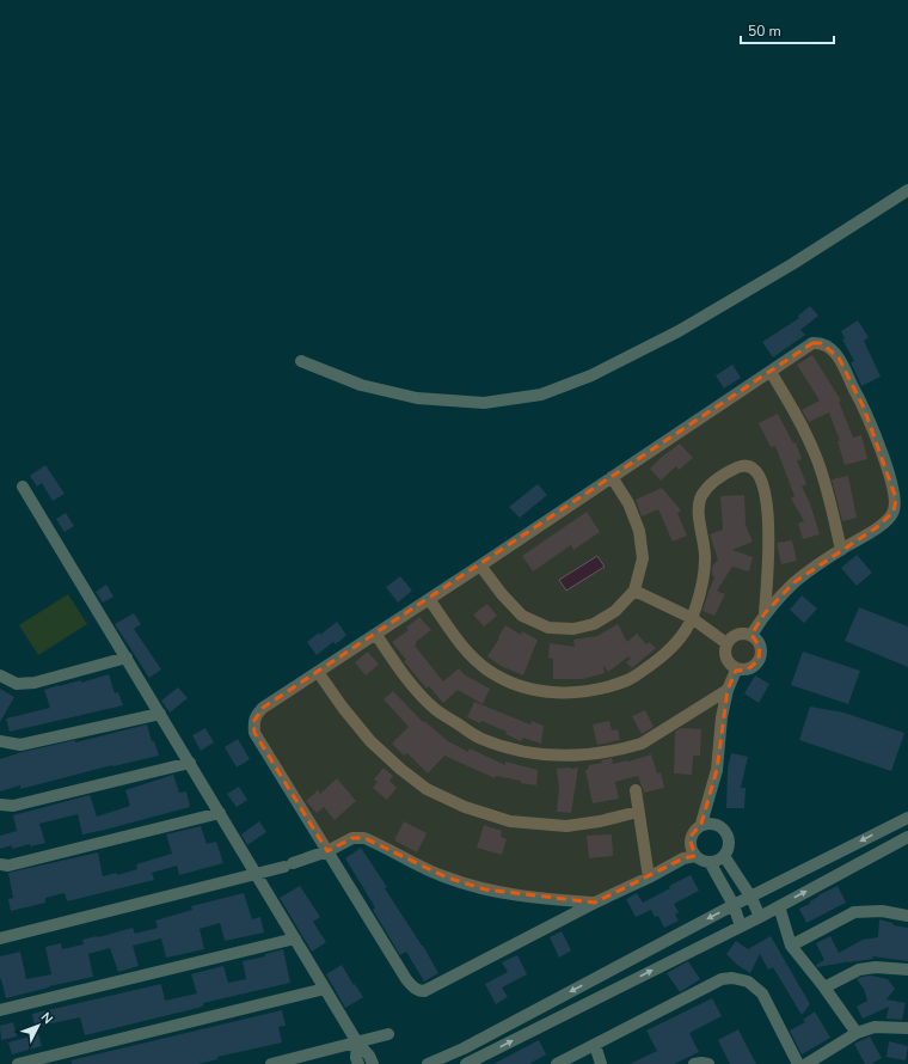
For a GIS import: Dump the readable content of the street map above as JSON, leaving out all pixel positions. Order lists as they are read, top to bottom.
{
  "scale_bar": "50 m",
  "north": "top right"
}
